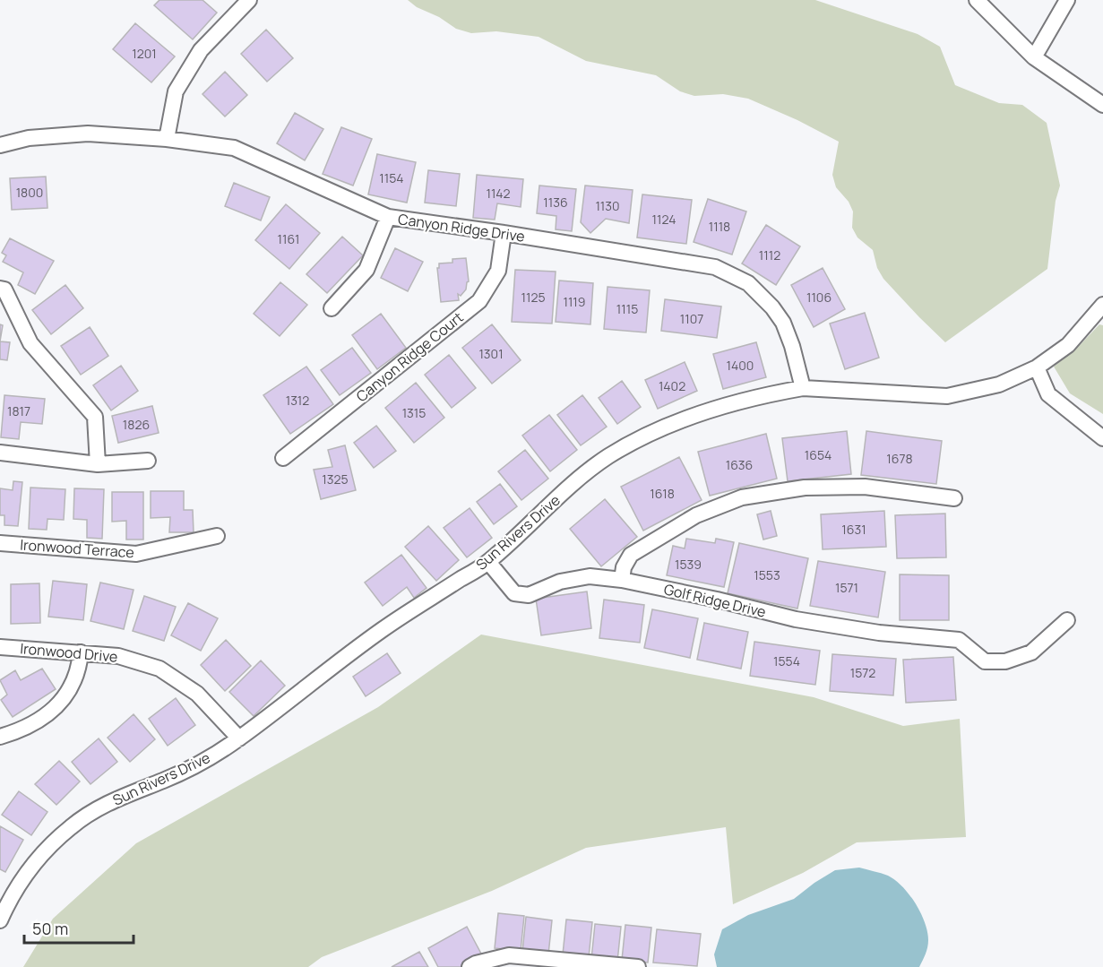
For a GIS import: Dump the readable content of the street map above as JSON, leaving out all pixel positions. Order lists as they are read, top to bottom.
{
  "streets": {
    "street": [
      "Canyon Ridge Drive",
      "Canyon Ridge Court",
      "Sun Rivers Drive",
      "Ironwood Terrace",
      "Golf Ridge Drive",
      "Ironwood Drive"
    ]
  },
  "crossings": [
    ["Canyon Ridge Drive", "Canyon Ridge Court"],
    ["Canyon Ridge Drive", "Sun Rivers Drive"],
    ["Sun Rivers Drive", "Golf Ridge Drive"],
    ["Sun Rivers Drive", "Ironwood Drive"]
  ],
  "house_numbers": [
    "1201",
    "1154",
    "1800",
    "1142",
    "1136",
    "1130",
    "1124",
    "1118",
    "1161",
    "1112",
    "1125",
    "1106",
    "1119",
    "1115",
    "1107",
    "1301",
    "1400",
    "1402",
    "1312",
    "1817",
    "1315",
    "1826",
    "1654",
    "1678",
    "1636",
    "1325",
    "1618",
    "1631",
    "1539",
    "1553",
    "1571",
    "1554",
    "1572"
  ],
  "scale_bar": "50 m"
}
